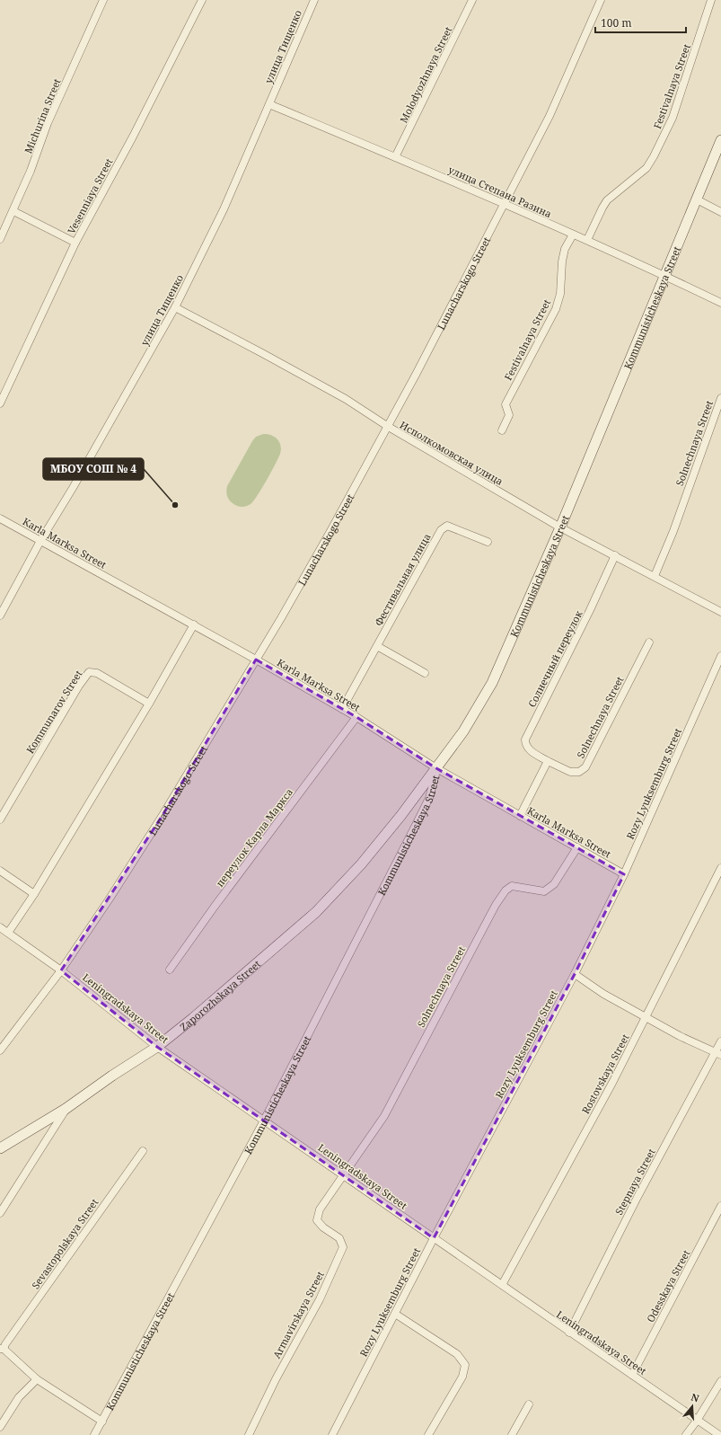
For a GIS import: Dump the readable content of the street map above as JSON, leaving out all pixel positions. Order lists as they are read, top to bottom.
{
  "streets": {
    "main road": ["Kommunisticheskaya Street", "Zaporozhskaya Street"],
    "street": [
      "улица Тищенко",
      "Molodyozhnaya Street",
      "Festivalnaya Street",
      "Michurina Street",
      "улица Степана Разина",
      "Vesenniaya Street",
      "Lunacharskogo Street",
      "Solnechnaya Street",
      "Исполкомовская улица",
      "Karla Marksa Street",
      "Фестивальная улица",
      "Солнечный переулок",
      "Kommunarov Street",
      "Rozy Lyuksemburg Street",
      "переулок Карла Маркса",
      "Leningradskaya Street",
      "Rostovskaya Street",
      "Stepnaya Street",
      "Sevastopolskaya Street",
      "Odesskaya Street",
      "Armavirskaya Street"
    ]
  },
  "crossings": [
    ["улица Тищенко", "улица Степана Разина"],
    ["улица Тищенко", "Исполкомовская улица"],
    ["улица Тищенко", "Karla Marksa Street"],
    ["Molodyozhnaya Street", "улица Степана Разина"],
    ["Festivalnaya Street", "улица Степана Разина"],
    ["улица Степана Разина", "Lunacharskogo Street"],
    ["улица Степана Разина", "Kommunisticheskaya Street"],
    ["Lunacharskogo Street", "Исполкомовская улица"],
    ["Lunacharskogo Street", "Karla Marksa Street"],
    ["Lunacharskogo Street", "Leningradskaya Street"],
    ["Kommunisticheskaya Street", "Исполкомовская улица"],
    ["Kommunisticheskaya Street", "Karla Marksa Street"],
    ["Kommunisticheskaya Street", "Zaporozhskaya Street"],
    ["Kommunisticheskaya Street", "Leningradskaya Street"],
    ["Solnechnaya Street", "Исполкомовская улица"],
    ["Solnechnaya Street", "Karla Marksa Street"],
    ["Solnechnaya Street", "Солнечный переулок"],
    ["Solnechnaya Street", "Leningradskaya Street"],
    ["Solnechnaya Street", "Armavirskaya Street"],
    ["Исполкомовская улица", "Солнечный переулок"],
    ["Karla Marksa Street", "Фестивальная улица"],
    ["Karla Marksa Street", "Rozy Lyuksemburg Street"],
    ["Karla Marksa Street", "переулок Карла Маркса"],
    ["Karla Marksa Street", "Zaporozhskaya Street"],
    ["Rozy Lyuksemburg Street", "Leningradskaya Street"],
    ["Zaporozhskaya Street", "Leningradskaya Street"],
    ["Leningradskaya Street", "Rostovskaya Street"],
    ["Leningradskaya Street", "Stepnaya Street"],
    ["Leningradskaya Street", "Odesskaya Street"],
    ["Leningradskaya Street", "Armavirskaya Street"]
  ],
  "places": ["МБОУ СОШ № 4"],
  "scale_bar": "100 m",
  "north": "top"
}
